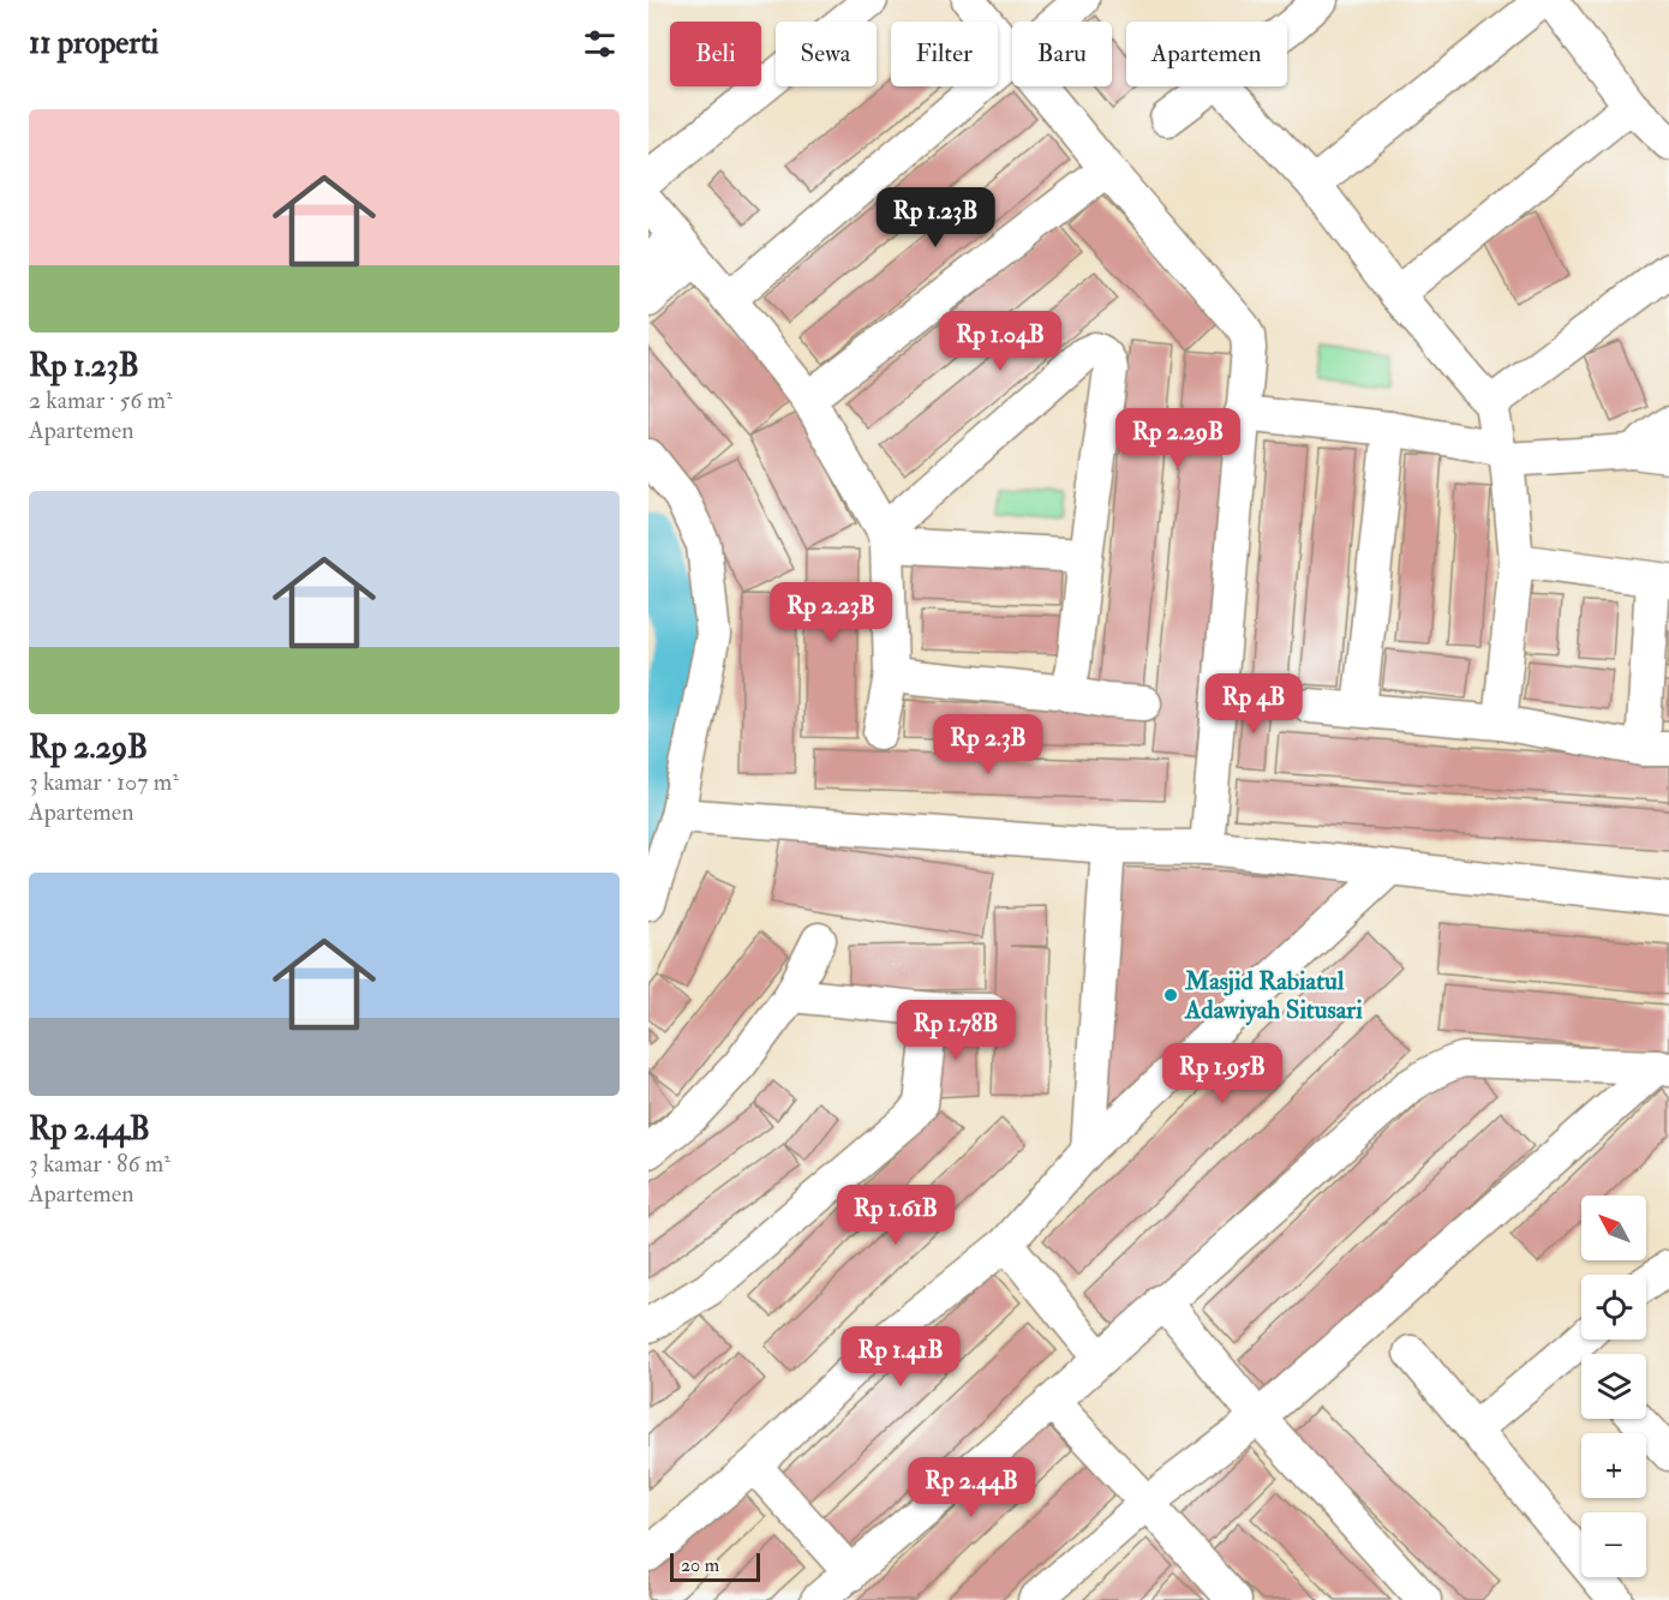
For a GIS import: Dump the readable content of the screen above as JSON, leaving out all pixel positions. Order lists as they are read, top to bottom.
{
  "places": ["Masjid Rabiatul Adawiyah Situsari"],
  "scale_bar": "20 m",
  "north": "top left",
  "page": {
    "heading": "11 properti",
    "chip": [
      "Beli",
      "Sewa",
      "Filter",
      "Baru",
      "Apartemen"
    ],
    "list": [
      {
        "name": "Rp 1.23B",
        "note": "2 kamar · 56 m² · Apartemen"
      },
      {
        "name": "Rp 2.29B",
        "note": "3 kamar · 107 m² · Apartemen"
      },
      {
        "name": "Rp 2.44B",
        "note": "3 kamar · 86 m² · Apartemen"
      }
    ],
    "price": [
      "Rp 1.23B",
      "Rp 1.04B",
      "Rp 2.29B",
      "Rp 2.23B",
      "Rp 4B",
      "Rp 2.3B",
      "Rp 1.78B",
      "Rp 1.95B",
      "Rp 1.61B",
      "Rp 1.41B",
      "Rp 2.44B"
    ],
    "map_buttons": ["+", "−"],
    "scale": "20 m"
  }
}
